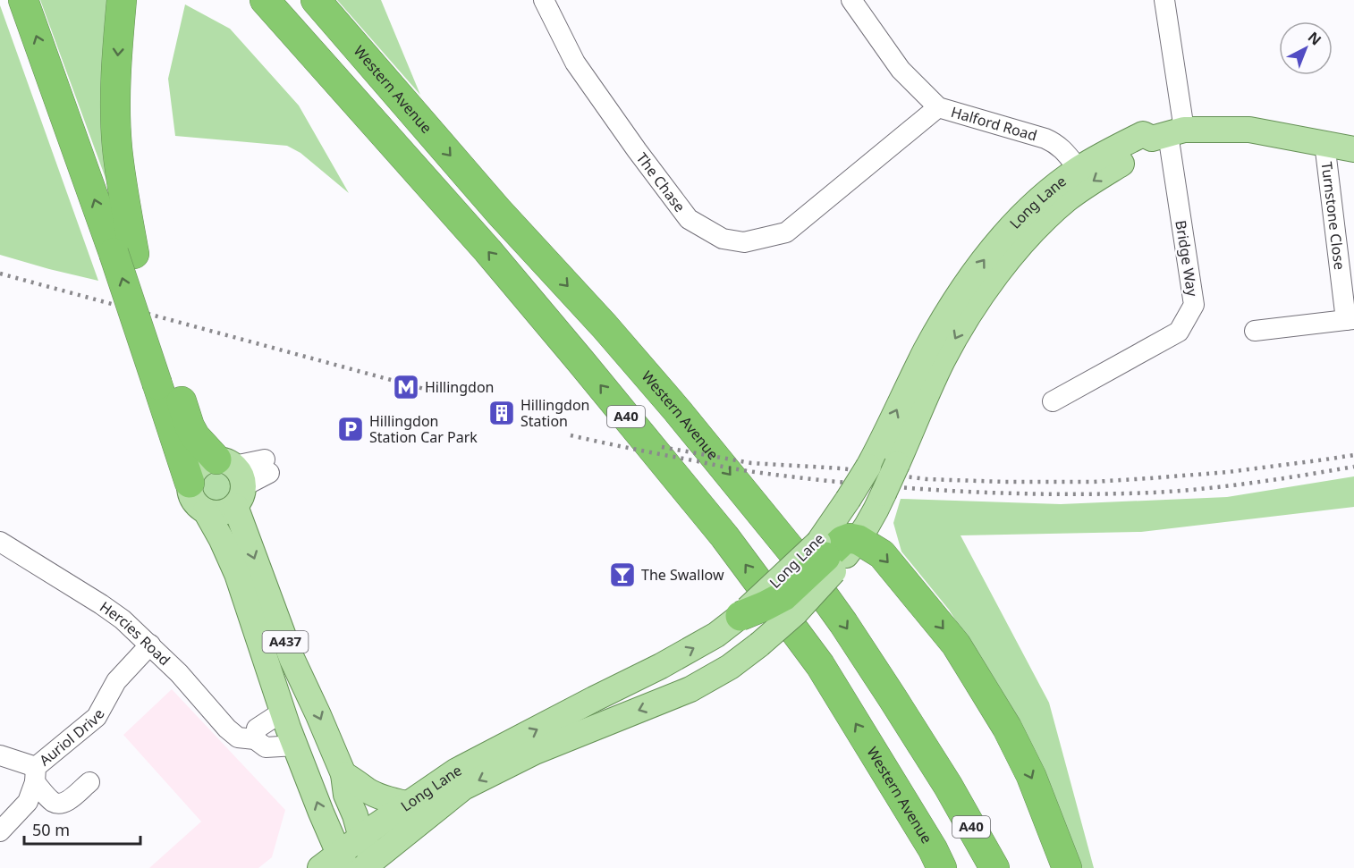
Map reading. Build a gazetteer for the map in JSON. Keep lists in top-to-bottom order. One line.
{"streets":{"highway":["Western Avenue","A40"],"main road":["Long Lane","A437"],"street":["Halford Road","The Chase","Turnstone Close","Bridge Way","Hercies Road","Auriol Drive"]},"crossings":[["Halford Road","The Chase"],["Halford Road","Long Lane"],["Long Lane","Turnstone Close"],["Long Lane","Bridge Way"],["Long Lane","A437"],["Hercies Road","A437"],["Hercies Road","Auriol Drive"]],"places":{"metro station":["Hillingdon"],"building":["Hillingdon Station"],"parking":["Hillingdon Station Car Park"],"bar":["The Swallow"]},"scale_bar":"50 m","north":"top right"}
